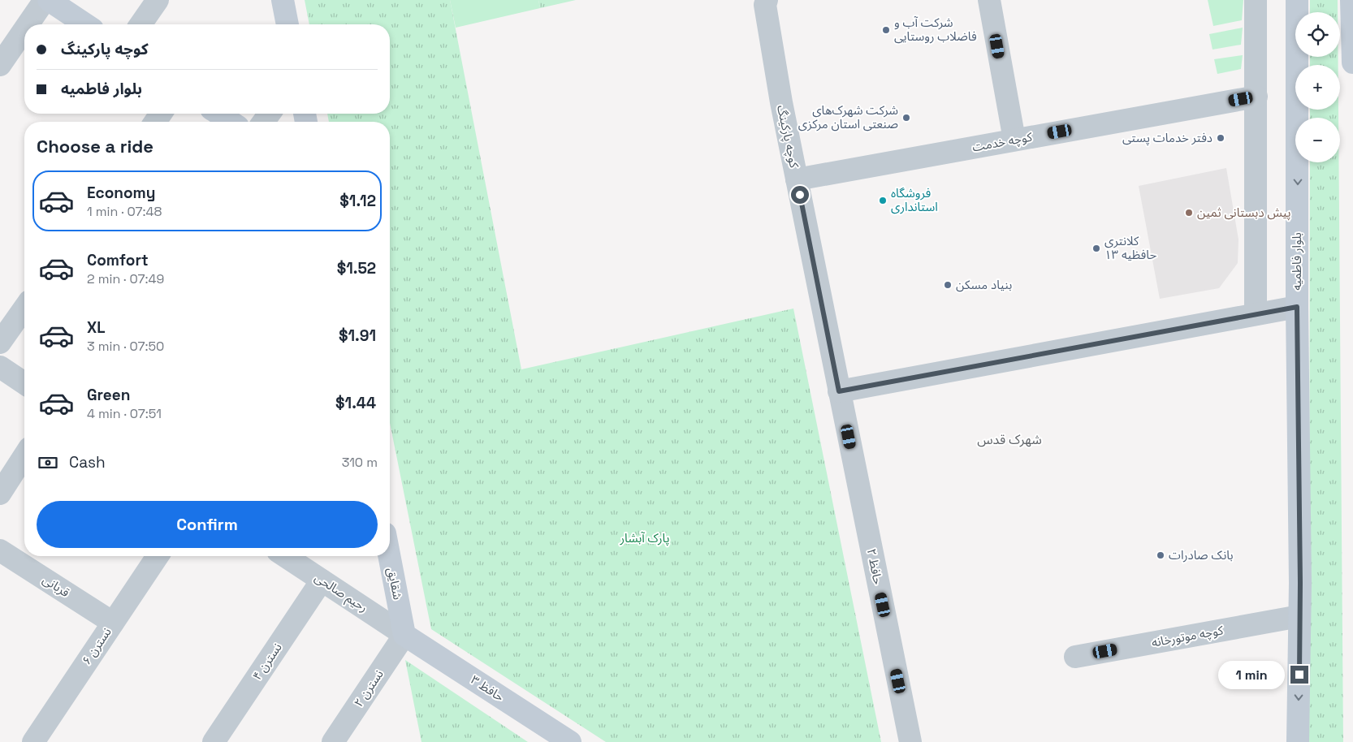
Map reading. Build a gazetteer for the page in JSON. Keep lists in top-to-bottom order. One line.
{"streets":{"main road":["بلوار فاطمیه","شقایق","حافظ ۳"],"street":["کوچه پارکینگ","کوچه خدمت","حافظ ۲","قربانی","رحیم صالحی","کوچه موتورخانه","نسترن ۶","نسترن ۴","نسترن ۲"]},"crossings":[["کوچه پارکینگ","کوچه خدمت"],["کوچه پارکینگ","حافظ ۲"],["بلوار فاطمیه","کوچه موتورخانه"],["شقایق","رحیم صالحی"],["شقایق","نسترن ۲"],["شقایق","حافظ ۳"],["قربانی","نسترن ۶"],["رحیم صالحی","نسترن ۴"],["رحیم صالحی","نسترن ۲"],["رحیم صالحی","حافظ ۳"],["نسترن ۲","حافظ ۳"]],"one_way":["بلوار فاطمیه"],"districts":["شهرک قدس"],"parks":["پارک آبشار"],"places":["شرکت آب و فاضلاب روستایی","شرکت شهرک‌های صنعتی استان مرکزی","دفتر خدمات پستی","فروشگاه استانداری","پیش دبستانی ثمین","کلانتری ۱۳ حافظیه","بنیاد مسکن","بانک صادرات"],"page":{"map_buttons":["+","−"],"banner":["کوچه پارکینگ","بلوار فاطمیه"],"heading":"Choose a ride","list":[{"name":"Economy","note":"1 min · 07:48","value":"$1.12"},{"name":"Comfort","note":"2 min · 07:49","value":"$1.52"},{"name":"XL","note":"3 min · 07:50","value":"$1.91"},{"name":"Green","note":"4 min · 07:51","value":"$1.44"}],"pay":["Cash","310 m"],"buttons":"Confirm","bubble":"1 min"}}
